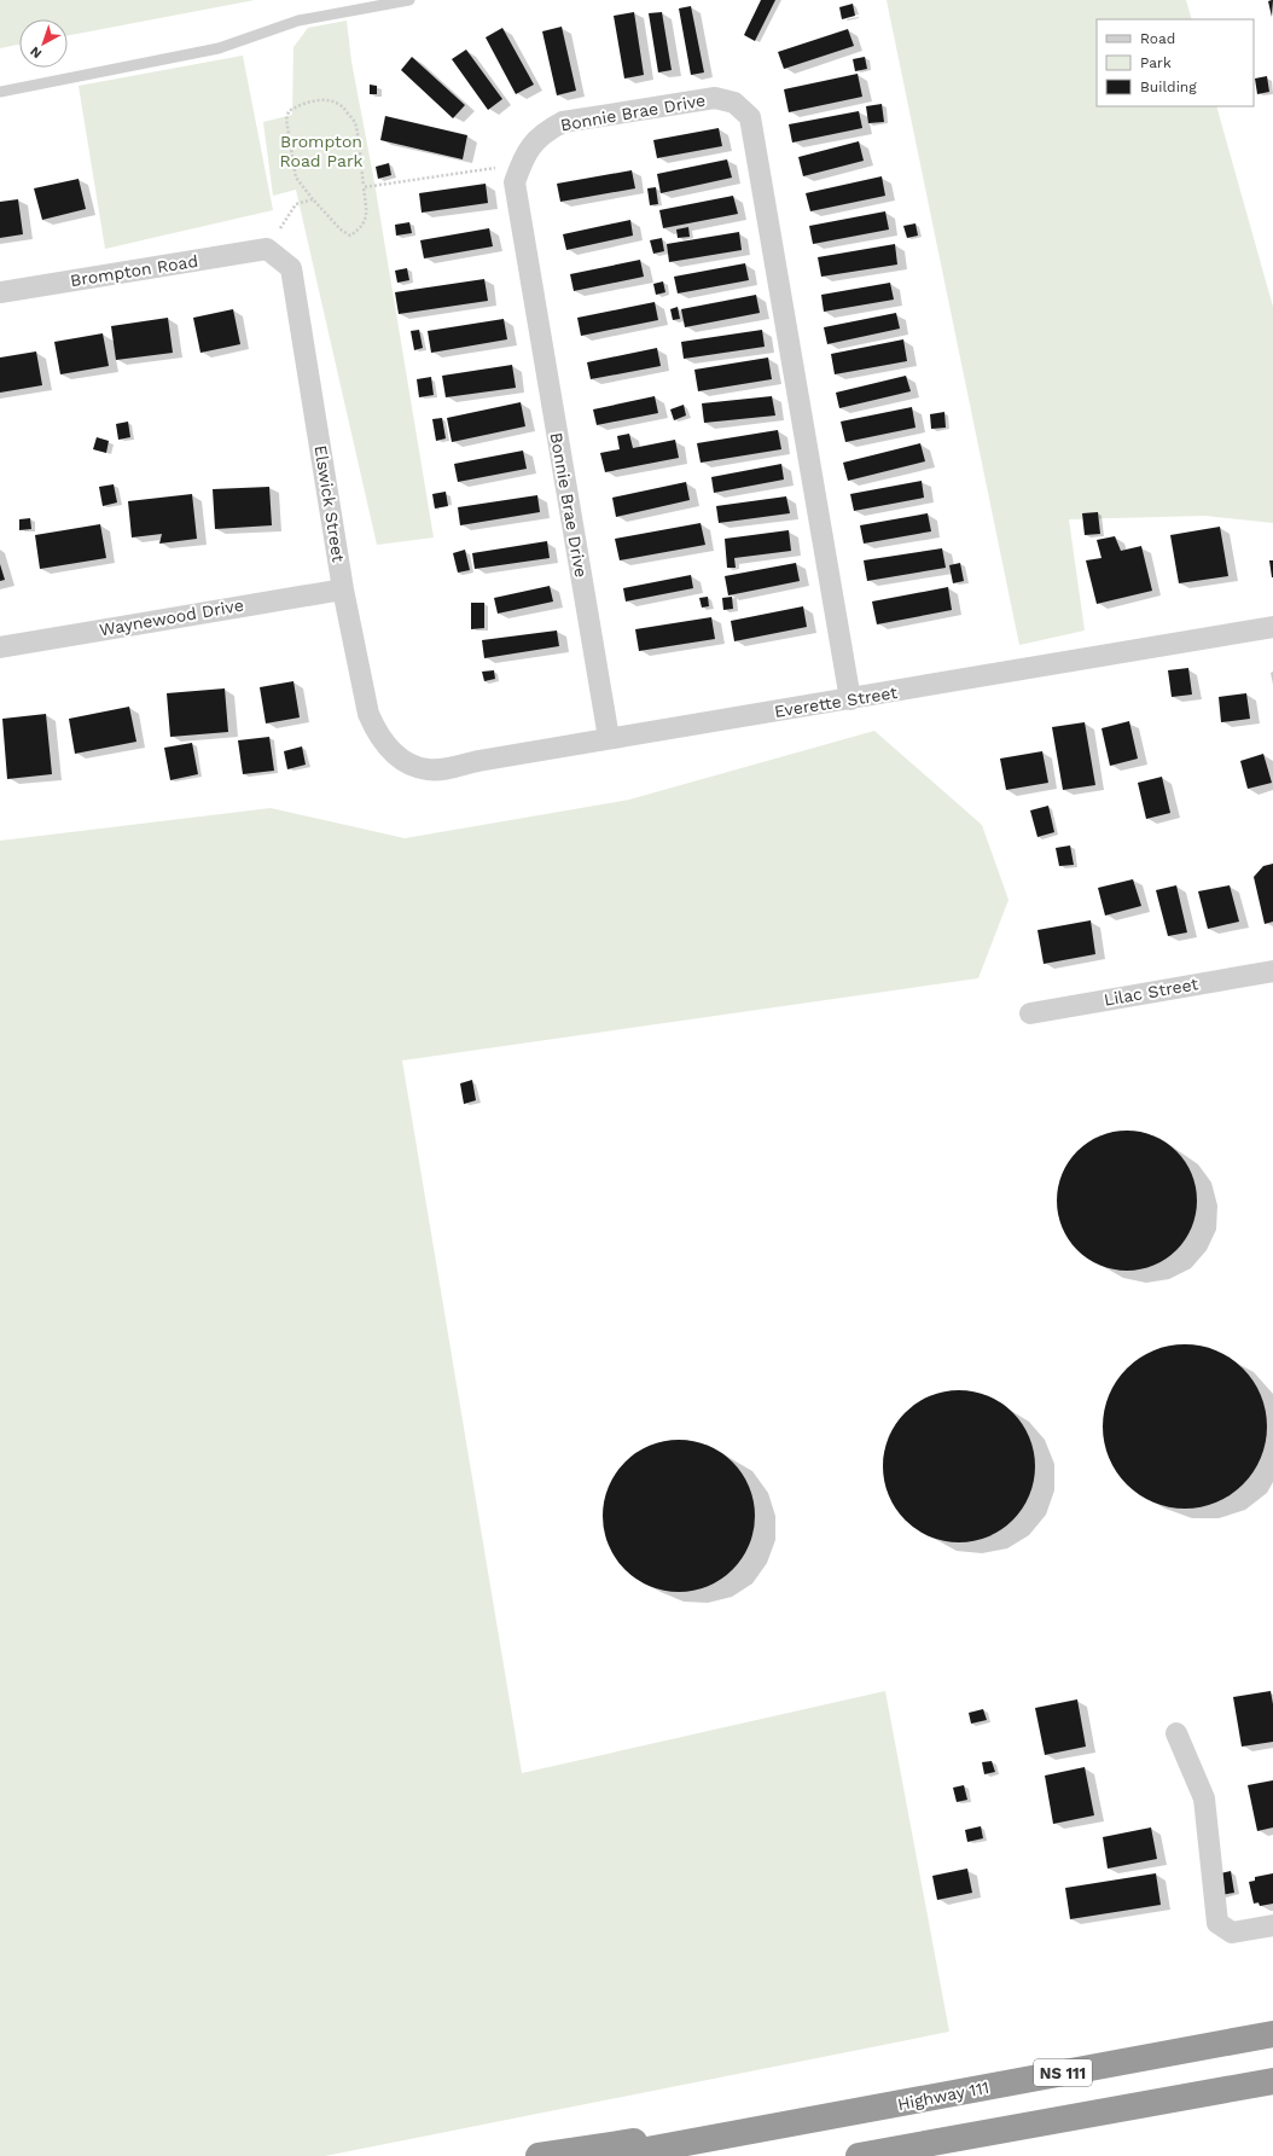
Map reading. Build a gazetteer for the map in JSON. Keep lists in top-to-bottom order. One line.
{"streets":{"highway":["NS 111","Highway 111"],"street":["Bonnie Brae Drive","Brompton Road","Elswick Street","Waynewood Drive","Everette Street","Lilac Street"]},"crossings":[["Bonnie Brae Drive","Everette Street"],["Brompton Road","Elswick Street"],["Elswick Street","Waynewood Drive"],["Elswick Street","Everette Street"]],"parks":["Brompton Road Park"],"legend":["Road","Park","Building"],"north":"bottom left"}
